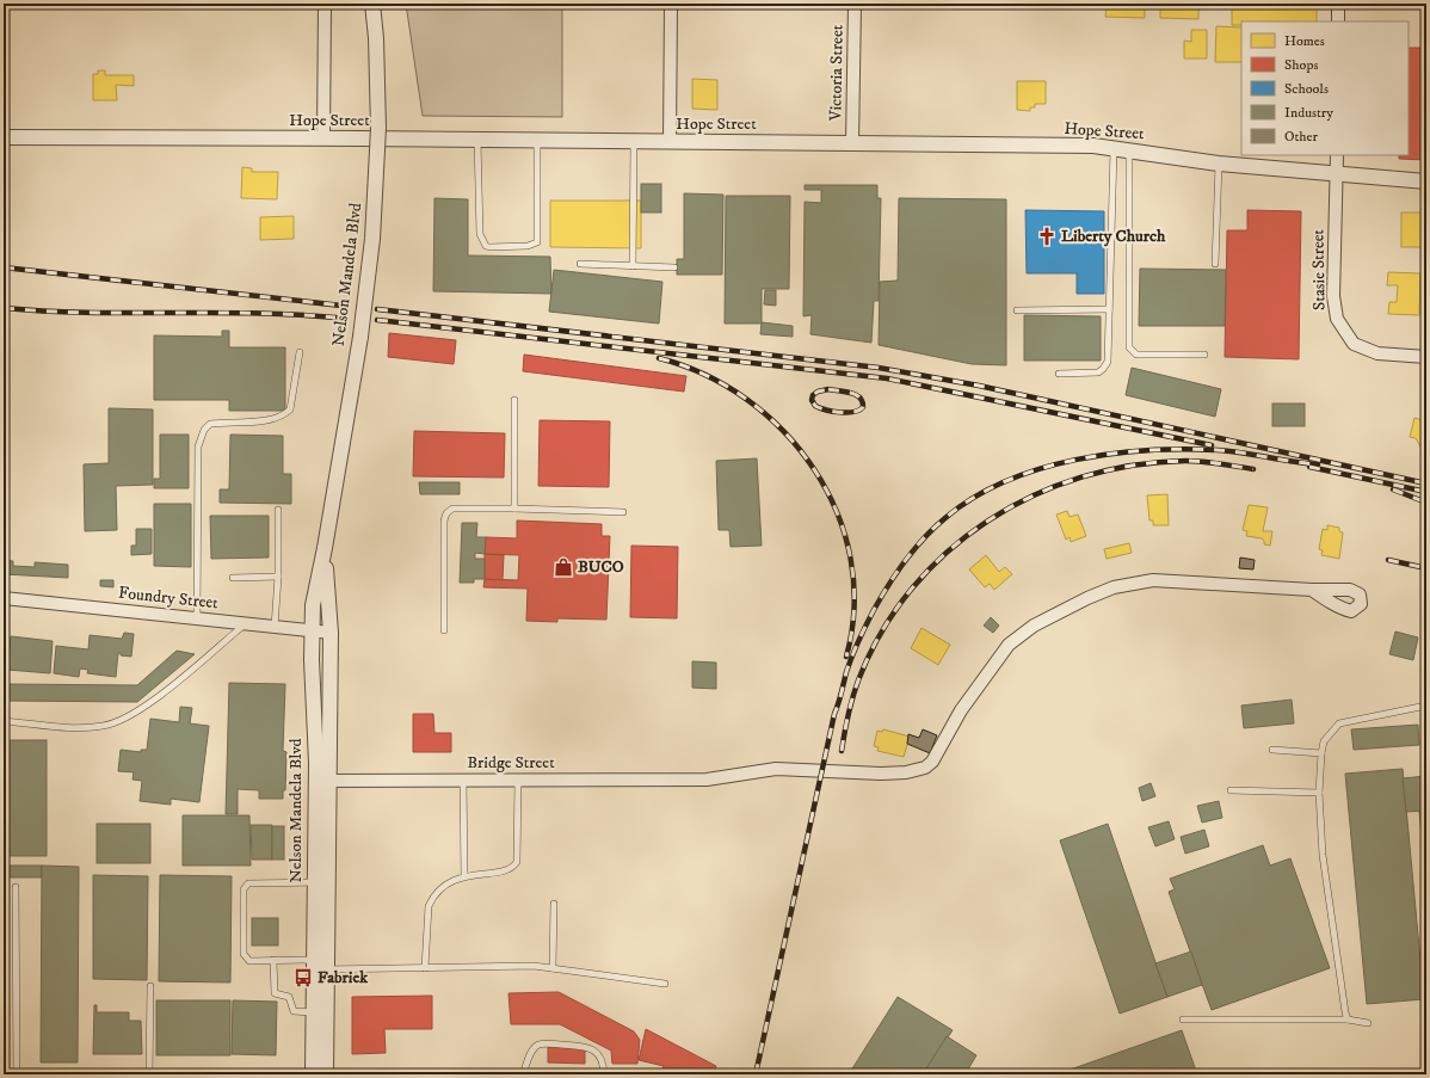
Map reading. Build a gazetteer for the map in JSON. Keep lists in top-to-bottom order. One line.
{"streets":{"street":["Victoria Street","Hope Street","Stasie Street","Nelson Mandela Blvd","Foundry Street","Bridge Street"]},"crossings":[["Victoria Street","Hope Street"],["Hope Street","Stasie Street"],["Nelson Mandela Blvd","Foundry Street"],["Nelson Mandela Blvd","Bridge Street"]],"places":{"church":["Liberty Church"],"shop":["BUCO"],"bus stop":["Fabriek"]},"legend":["Homes","Shops","Schools","Industry","Other"]}
